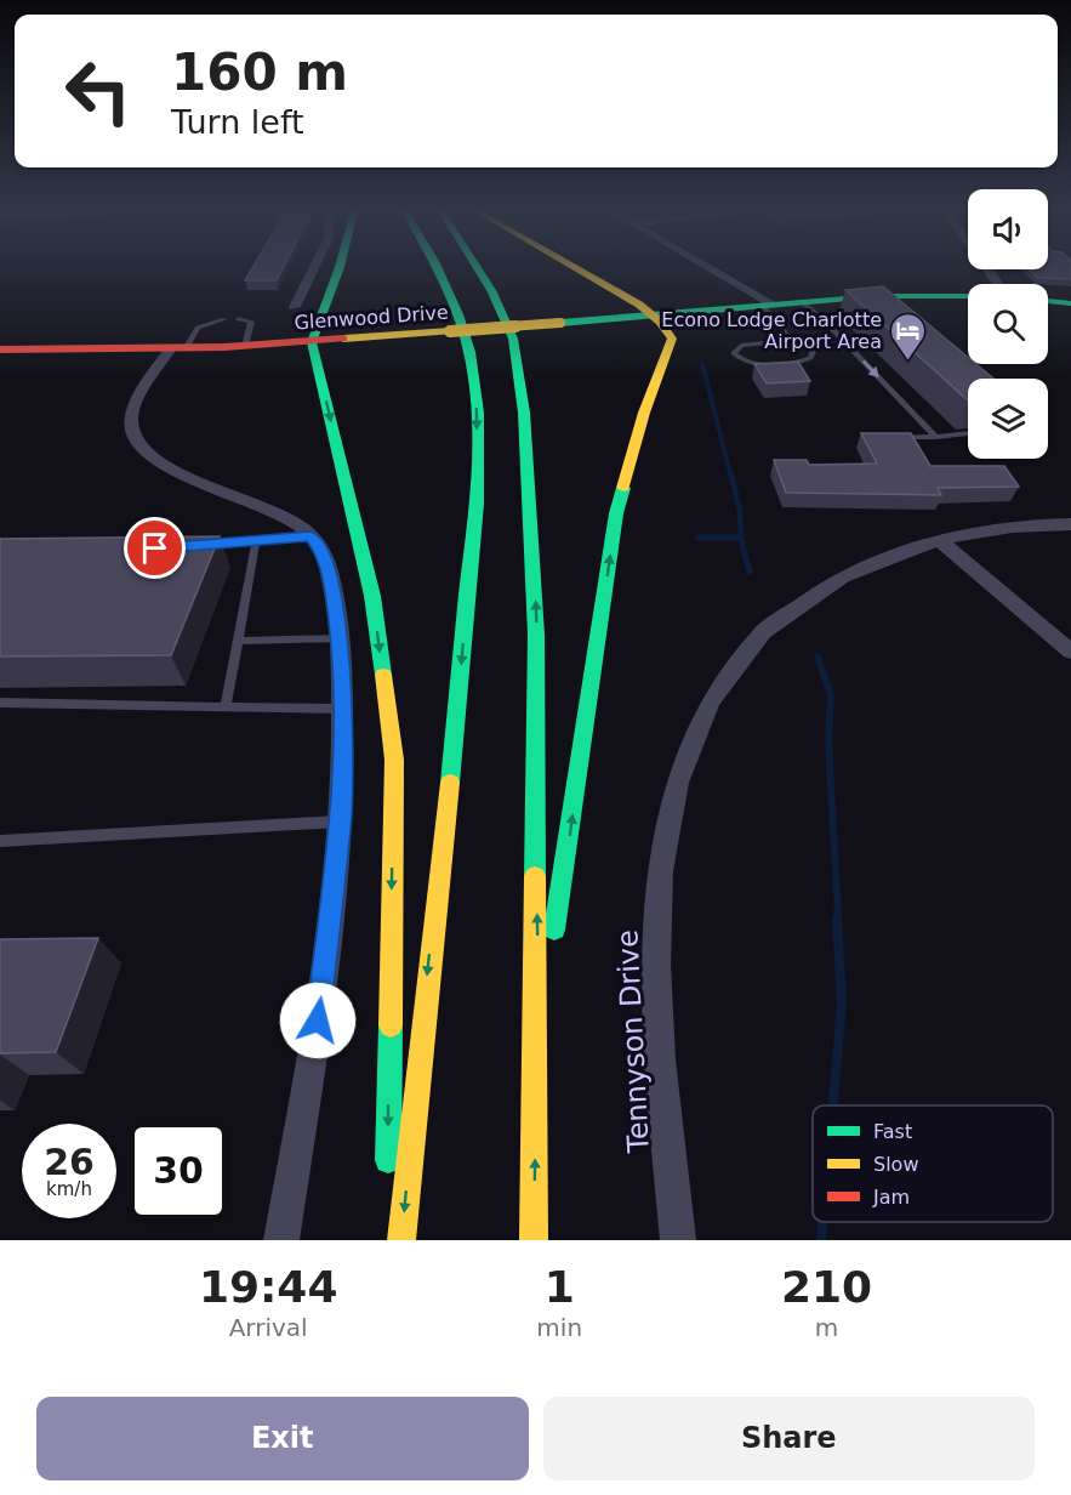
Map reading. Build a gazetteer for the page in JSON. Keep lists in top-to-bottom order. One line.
{"streets":{"main road":["Glenwood Drive"],"street":["Tennyson Drive"]},"places":{"hotel":["Econo Lodge Charlotte Airport Area"]},"legend":["Fast","Slow","Jam"],"page":{"turn":["160 m","Turn left"],"speed":"26 km/h","limit":"30","eta":["19:44","Arrival","1","min","210","m"],"buttons":["Exit","Share"]}}
